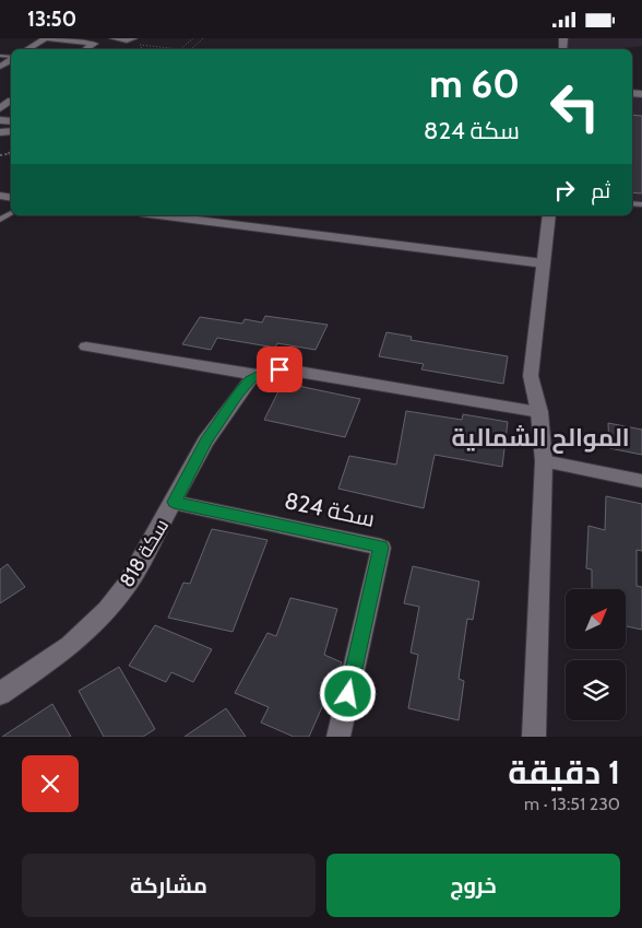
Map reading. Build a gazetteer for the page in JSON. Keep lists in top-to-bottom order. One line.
{"streets":{"street":["سكة 824","سكة 818"]},"crossings":[["سكة 824","سكة 818"]],"districts":["الموالح الشمالية"],"north":"top right","page":{"status":"13:50","turn":["60 m","سكة 824"],"then":"ثم","heading":["1 دقيقة","230 m · 13:51"],"buttons":["خروج","مشاركة"]}}
